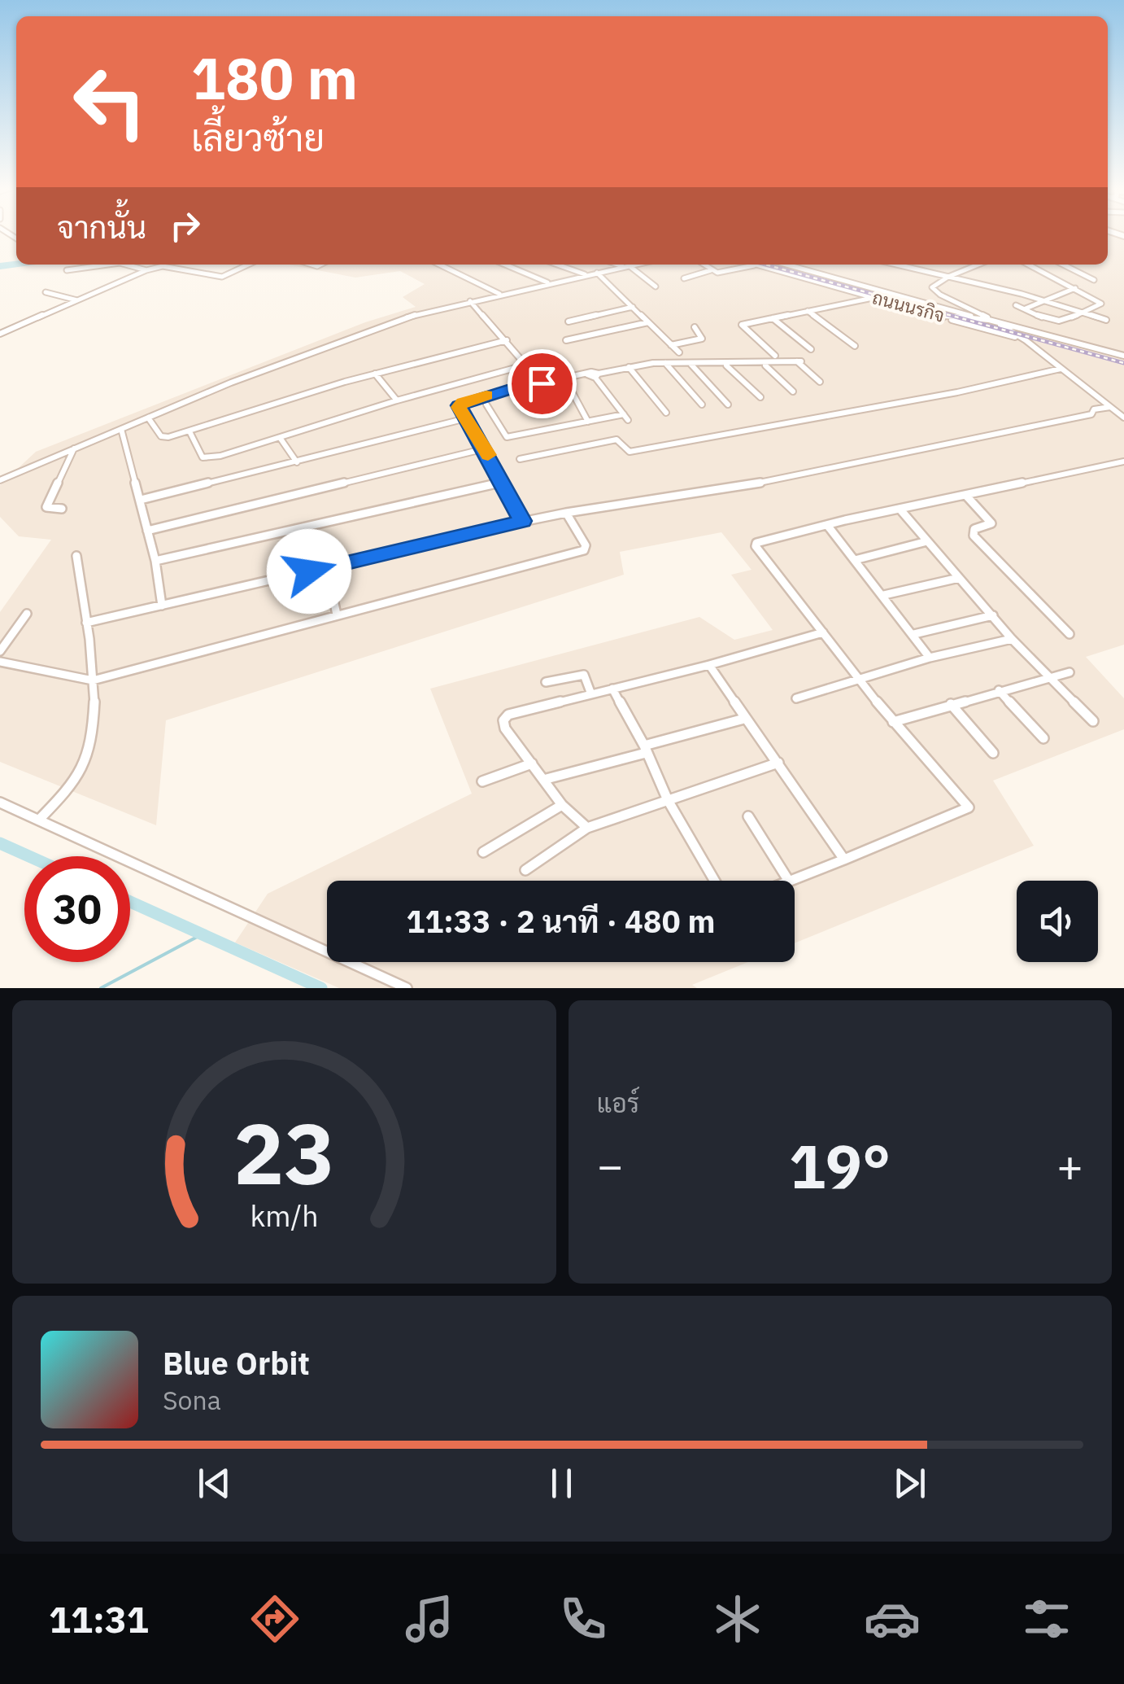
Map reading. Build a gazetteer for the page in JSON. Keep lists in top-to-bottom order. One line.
{"streets":{"street":["ถนนนรกิจ"]},"page":{"turn":["180 m","เลี้ยวซ้าย"],"then":"จากนั้น","limit":"30","trip":"11:33 · 2 นาที · 480 m","tile":"แอร์","heat":["−","19°","+"],"song":["Blue Orbit","Sona"],"tabs":"11:31","gauge":["23","km/h"]}}
